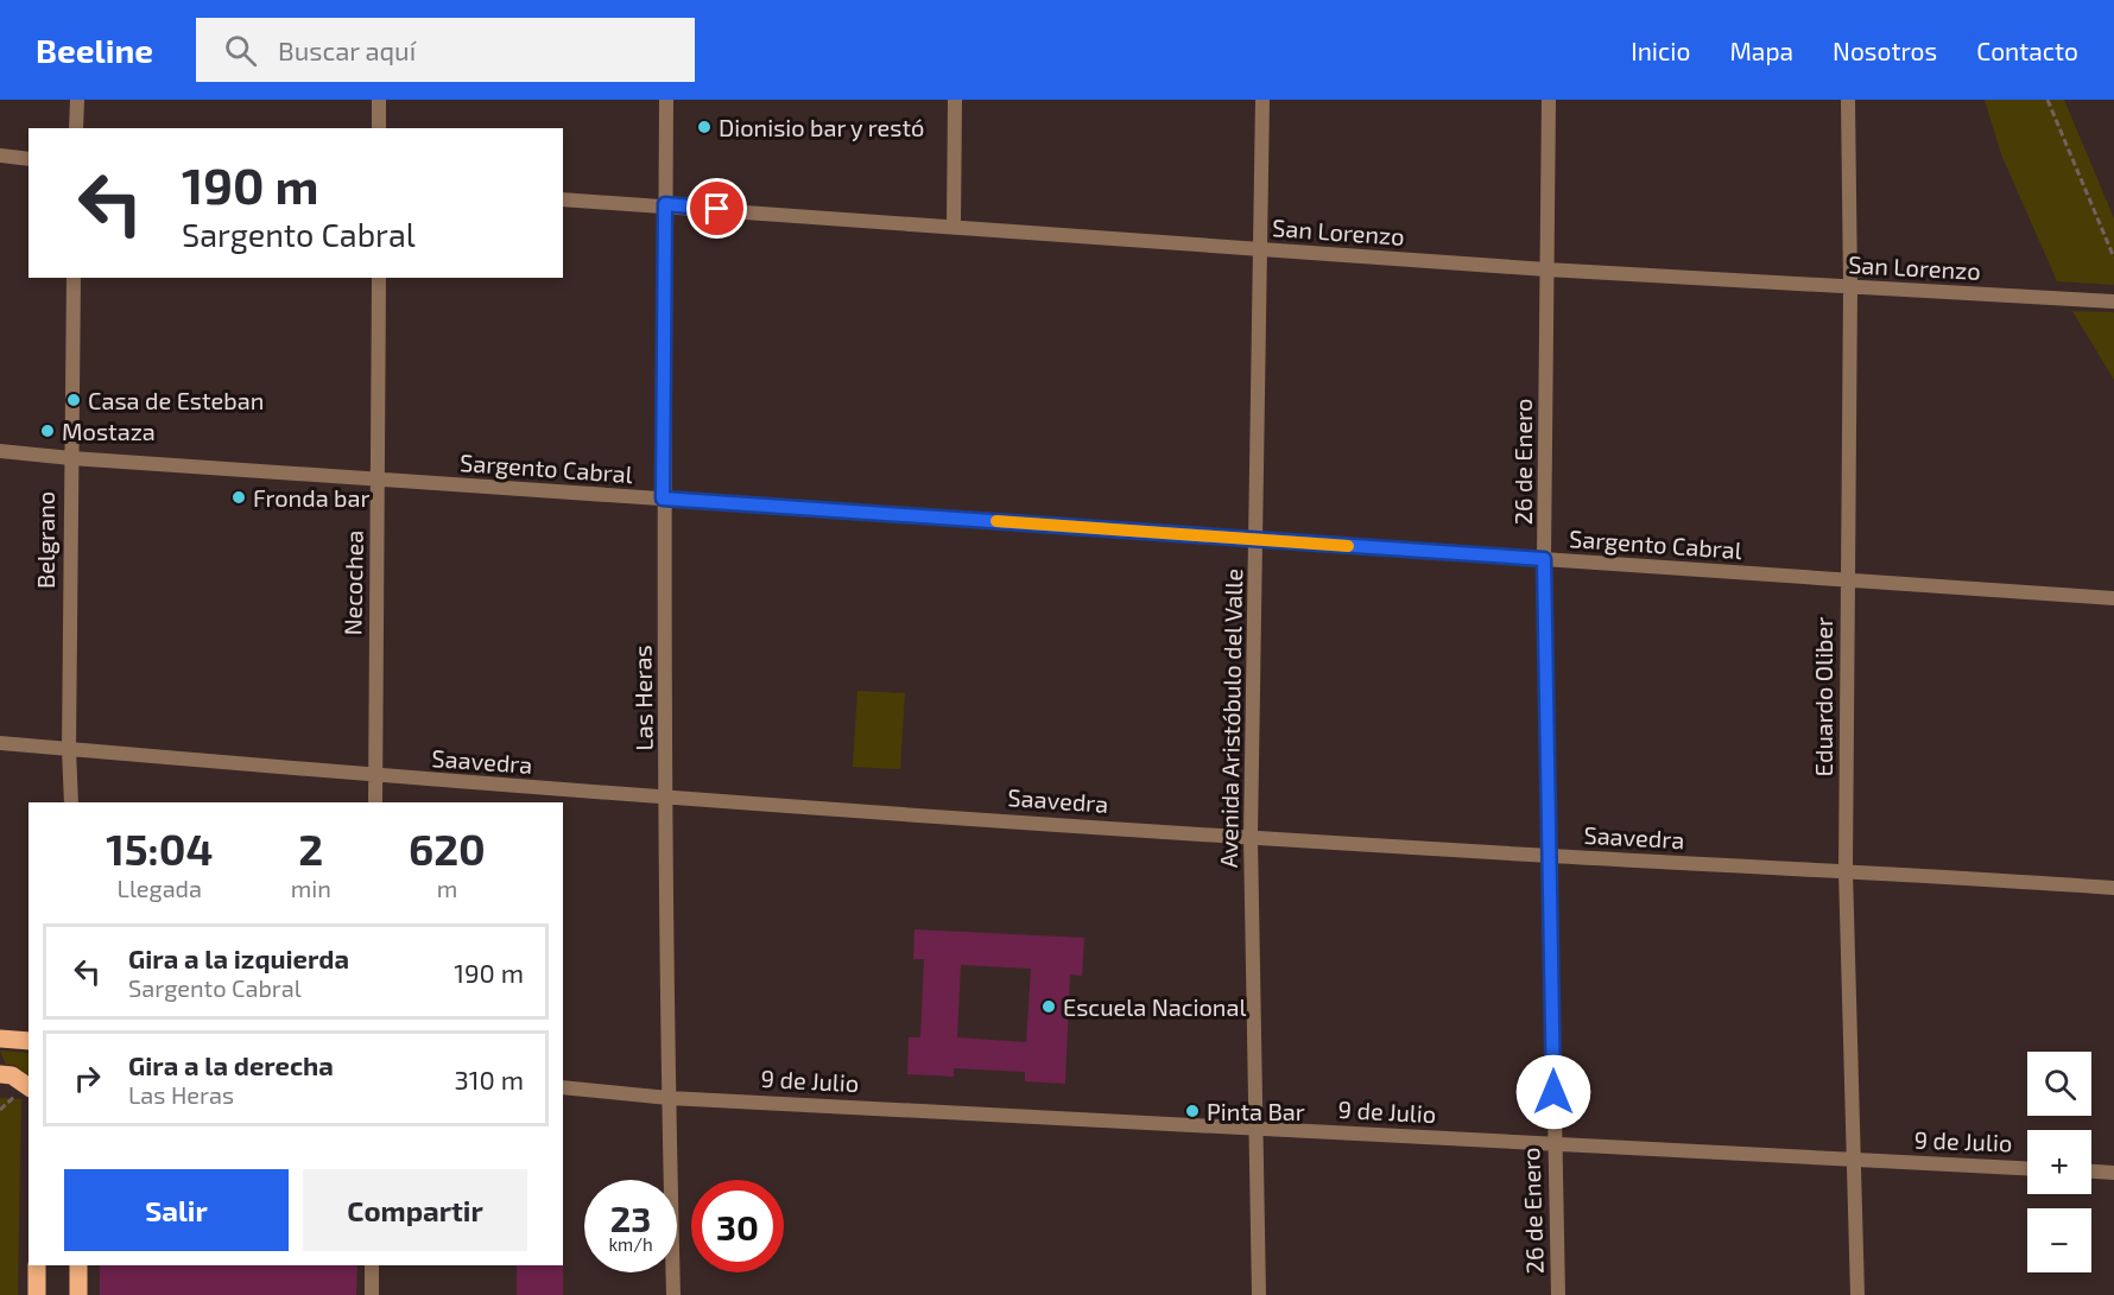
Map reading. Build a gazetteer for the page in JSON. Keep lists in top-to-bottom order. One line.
{"streets":{"street":["San Lorenzo","26 de Enero","Sargento Cabral","Belgrano","Necochea","Eduardo Oliber","Las Heras","Avenida Aristóbulo del Valle","Saavedra","9 de Julio"]},"crossings":[["San Lorenzo","26 de Enero"],["San Lorenzo","Eduardo Oliber"],["San Lorenzo","Las Heras"],["San Lorenzo","Avenida Aristóbulo del Valle"],["26 de Enero","Sargento Cabral"],["26 de Enero","Saavedra"],["26 de Enero","9 de Julio"],["Sargento Cabral","Belgrano"],["Sargento Cabral","Necochea"],["Sargento Cabral","Eduardo Oliber"],["Sargento Cabral","Las Heras"],["Sargento Cabral","Avenida Aristóbulo del Valle"],["Belgrano","Saavedra"],["Necochea","Saavedra"],["Eduardo Oliber","Saavedra"],["Eduardo Oliber","9 de Julio"],["Las Heras","Saavedra"],["Las Heras","9 de Julio"],["Avenida Aristóbulo del Valle","Saavedra"],["Avenida Aristóbulo del Valle","9 de Julio"]],"places":["Dionisio bar y restó","Casa de Esteban","Mostaza","Fronda bar","Escuela Nacional","Pinta Bar"],"page":{"header":"Beeline","search":"Buscar aquí","nav":["Inicio","Mapa","Nosotros","Contacto"],"turn":["190 m","Sargento Cabral"],"eta":["15:04","Llegada","2","min","620","m"],"list":[{"name":"Gira a la izquierda","note":"Sargento Cabral","value":"190 m"},{"name":"Gira a la derecha","note":"Las Heras","value":"310 m"}],"map_buttons":["+","−"],"buttons":["Salir","Compartir"],"speed":"23 km/h","limit":"30"}}
